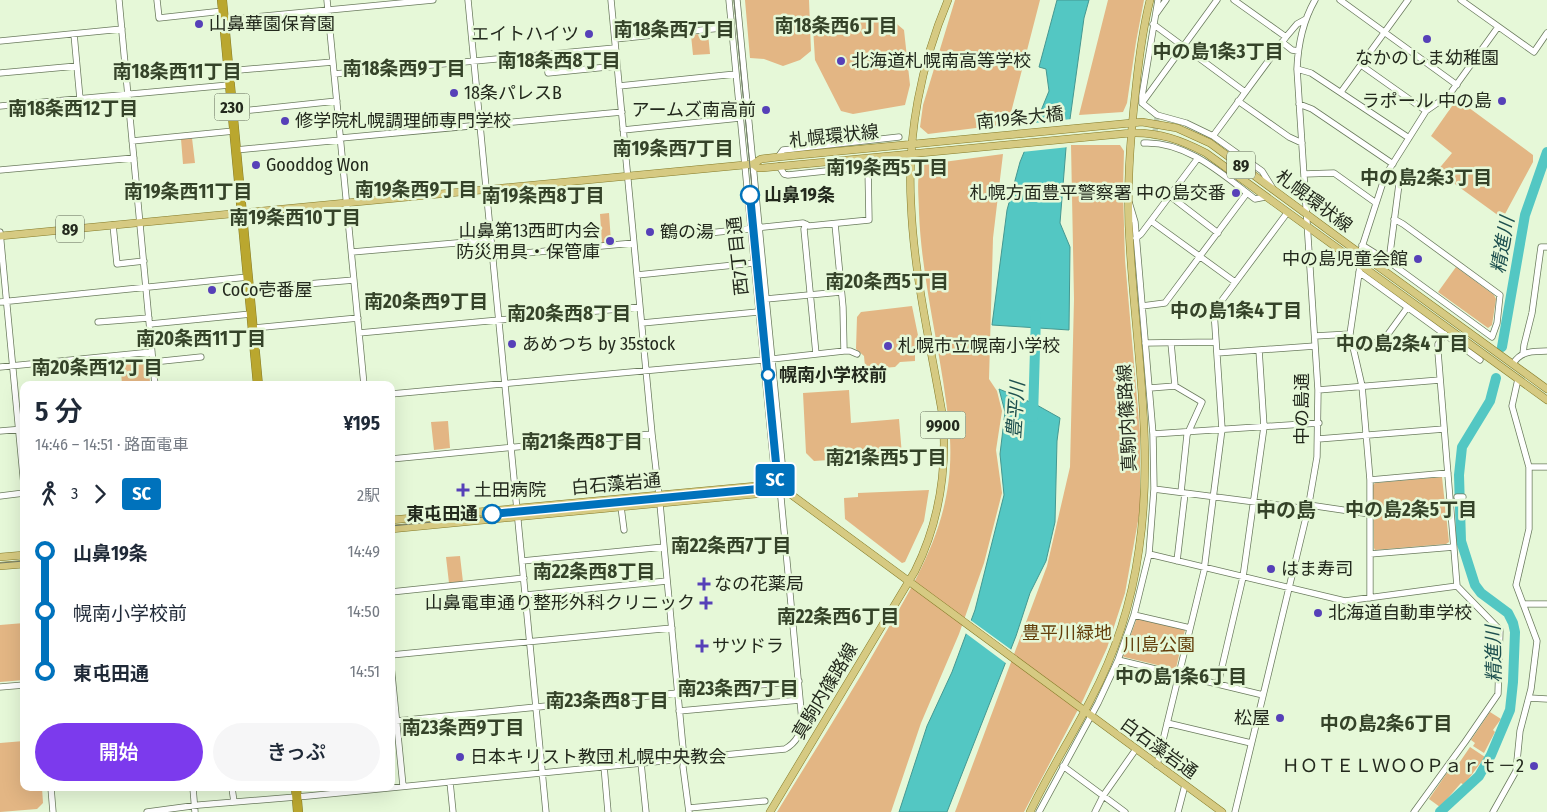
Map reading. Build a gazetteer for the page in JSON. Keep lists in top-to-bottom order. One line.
{"streets":{"highway":["230"],"main road":["南19条大橋","札幌環状線","89","真駒内篠路線","9900","白石藻岩通"],"street":["西7丁目通","中の島通"]},"crossings":[["230","札幌環状線"],["南19条大橋","札幌環状線"],["南19条大橋","真駒内篠路線"],["札幌環状線","西7丁目通"],["札幌環状線","中の島通"],["札幌環状線","真駒内篠路線"],["西7丁目通","白石藻岩通"],["真駒内篠路線","白石藻岩通"]],"districts":["南18条西6丁目","南18条西7丁目","中の島1条3丁目","南18条西8丁目","南18条西9丁目","南18条西11丁目","南18条西12丁目","南19条西7丁目","南19条西5丁目","中の島2条3丁目","南19条西9丁目","南19条西11丁目","南19条西8丁目","南19条西10丁目","南20条西5丁目","南20条西9丁目","中の島1条4丁目","南20条西8丁目","南20条西11丁目","中の島2条4丁目","南20条西12丁目","南21条西8丁目","南21条西5丁目","中の島2条5丁目","中の島","南22条西7丁目","南22条西8丁目","南22条西6丁目","中の島1条6丁目","南23条西7丁目","南23条西8丁目","中の島2条6丁目","南23条西9丁目"],"water":["精進川","豊平川"],"parks":["豊平川緑地","川島公園"],"places":{"other":["山鼻華園保育園","エイトハイツ","なかのしま幼稚園","北海道札幌南高等学校","18条パレスB","ラポール 中の島","アームズ南高前","修学院札幌調理師専門学校","Gooddog Won","札幌方面豊平警察署 中の島交番","山鼻19条","鶴の湯","山鼻第13西町内会 防災用具・保管庫","中の島児童会館","CoCo壱番屋","あめつち by 35stock","札幌市立幌南小学校","幌南小学校前","東屯田通","はま寿司","北海道自動車学校","松屋","日本キリスト教団 札幌中央教会","ＨＯＴＥＬＷＯＯＰａｒｔ－2"],"health":["土田病院","なの花薬局","山鼻電車通り整形外科クリニック","サツドラ"]},"lines":["tram line SC"],"page":{"on_map":"SC","heading":["5 分","14:46 – 14:51 · 路面電車","¥195"],"legs":["3","SC","2駅"],"list":[{"name":"山鼻19条","value":"14:49"},{"name":"幌南小学校前","value":"14:50"},{"name":"東屯田通","value":"14:51"}],"buttons":["開始","きっぷ"]}}
